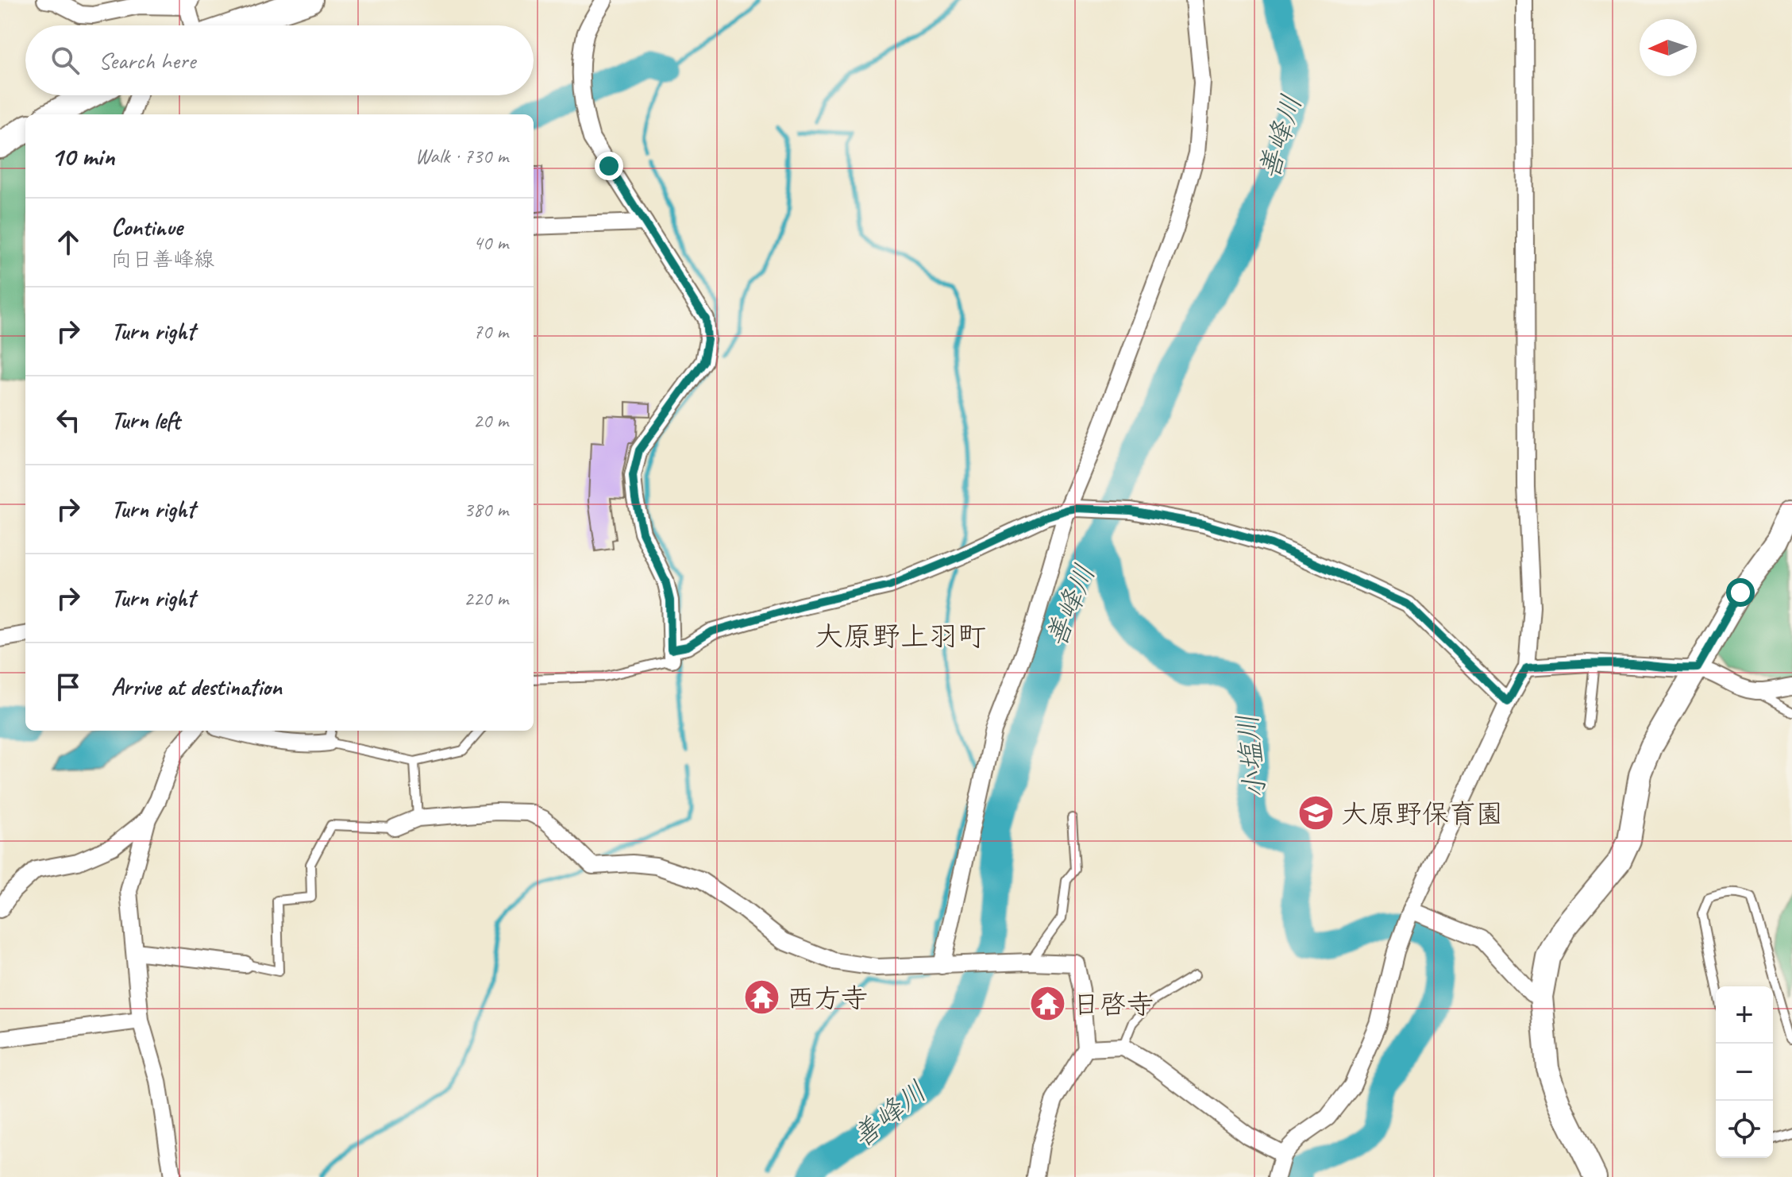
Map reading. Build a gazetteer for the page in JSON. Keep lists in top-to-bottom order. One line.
{"districts":["大原野上羽町"],"water":["善峰川","小塩川"],"places":{"school or university":["大原野保育園"],"temple":["西方寺","日啓寺"]},"north":"left","page":{"search":"Search here","heading":["10 min","Walk · 730 m"],"list":[["Continue","向日善峰線","40 m"],["Turn right","70 m"],["Turn left","20 m"],["Turn right","380 m"],["Turn right","220 m"],"Arrive at destination"],"map_buttons":["+","−"]}}
